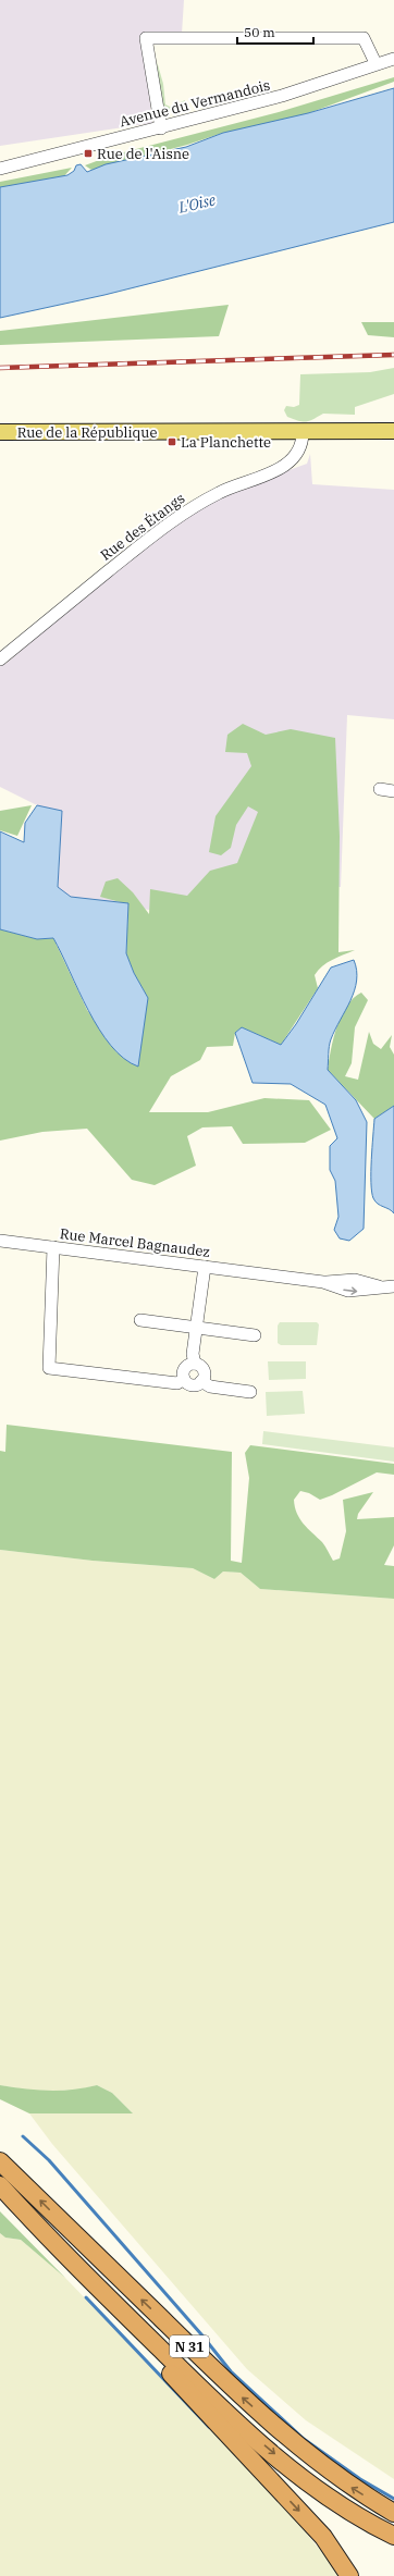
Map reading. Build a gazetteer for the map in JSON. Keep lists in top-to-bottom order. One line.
{"streets":{"highway":["N 31"],"main road":["Rue de la République"],"street":["Avenue du Vermandois","Rue des Étangs","Rue Marcel Bagnaudez"]},"crossings":[["Rue de la République","Rue des Étangs"]],"water":["L'Oise"],"places":{"transit":["Rue de l'Aisne","La Planchette"]},"scale_bar":"50 m"}
